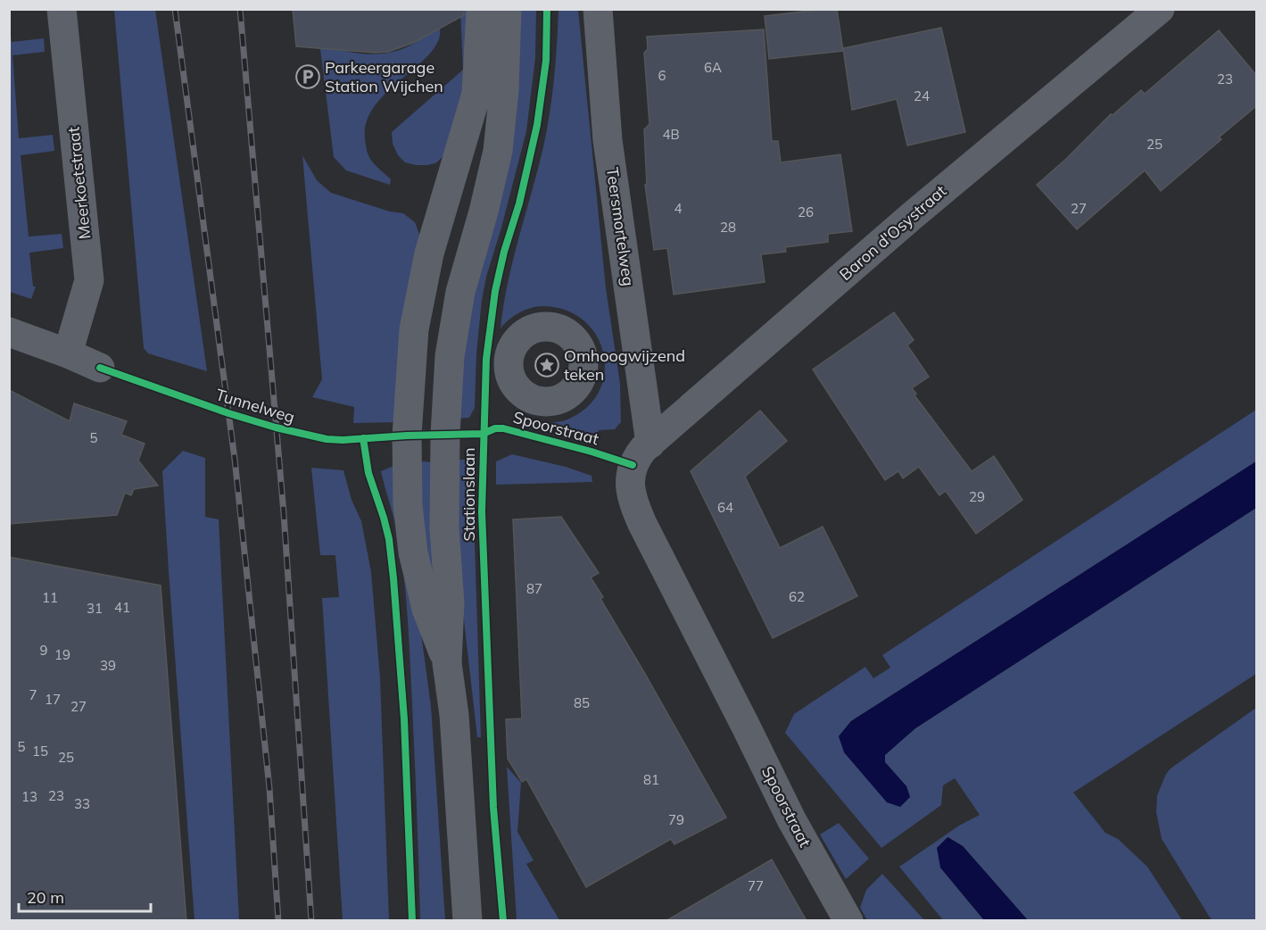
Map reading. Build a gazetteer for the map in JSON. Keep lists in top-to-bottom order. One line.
{"streets":{"street":["Meerkoetstraat","Teersmortelweg","Baron d'Osystraat","Spoorstraat","Stationslaan"],"cycle path":["Tunnelweg"]},"crossings":[["Teersmortelweg","Baron d'Osystraat"],["Teersmortelweg","Spoorstraat"],["Baron d'Osystraat","Spoorstraat"]],"places":{"parking":["Parkeergarage Station Wijchen"],"place":["Omhoogwijzend teken"]},"house_numbers":["6A","6","23","24","4B","25","4","27","26","28","5","29","64","87","62","11","41","31","9","19","39","7","17","85","27","5","15","25","81","23","13","33","79","77"],"scale_bar":"20 m"}
